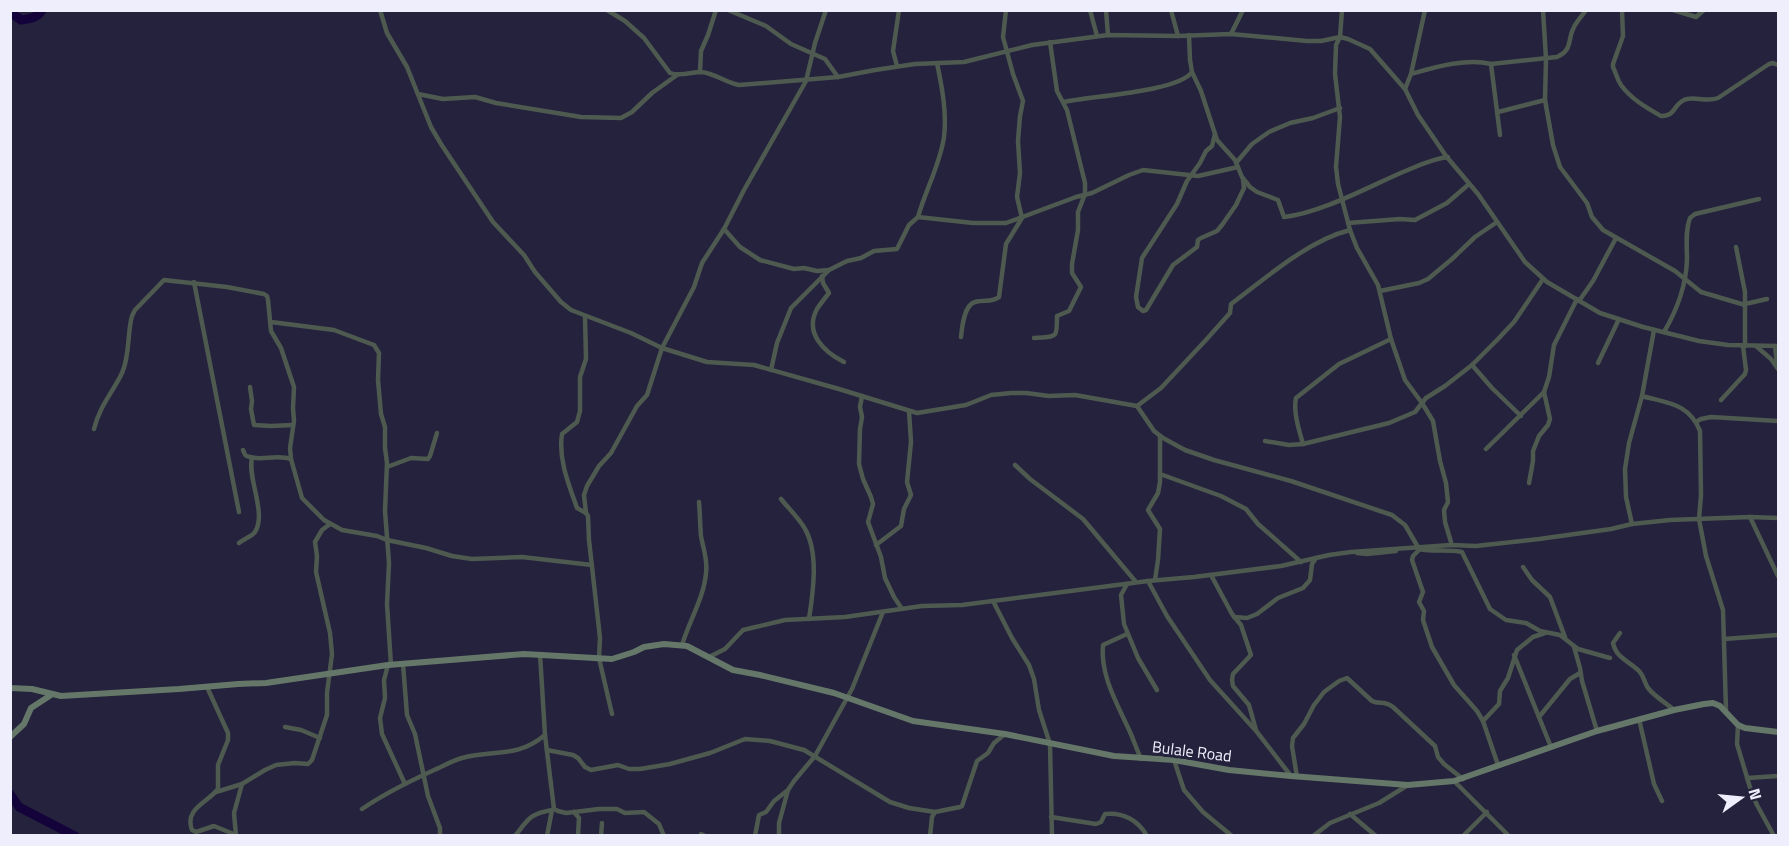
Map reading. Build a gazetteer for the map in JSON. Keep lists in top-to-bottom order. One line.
{"streets":{"street":["Bulale Road"]},"north":"right"}
